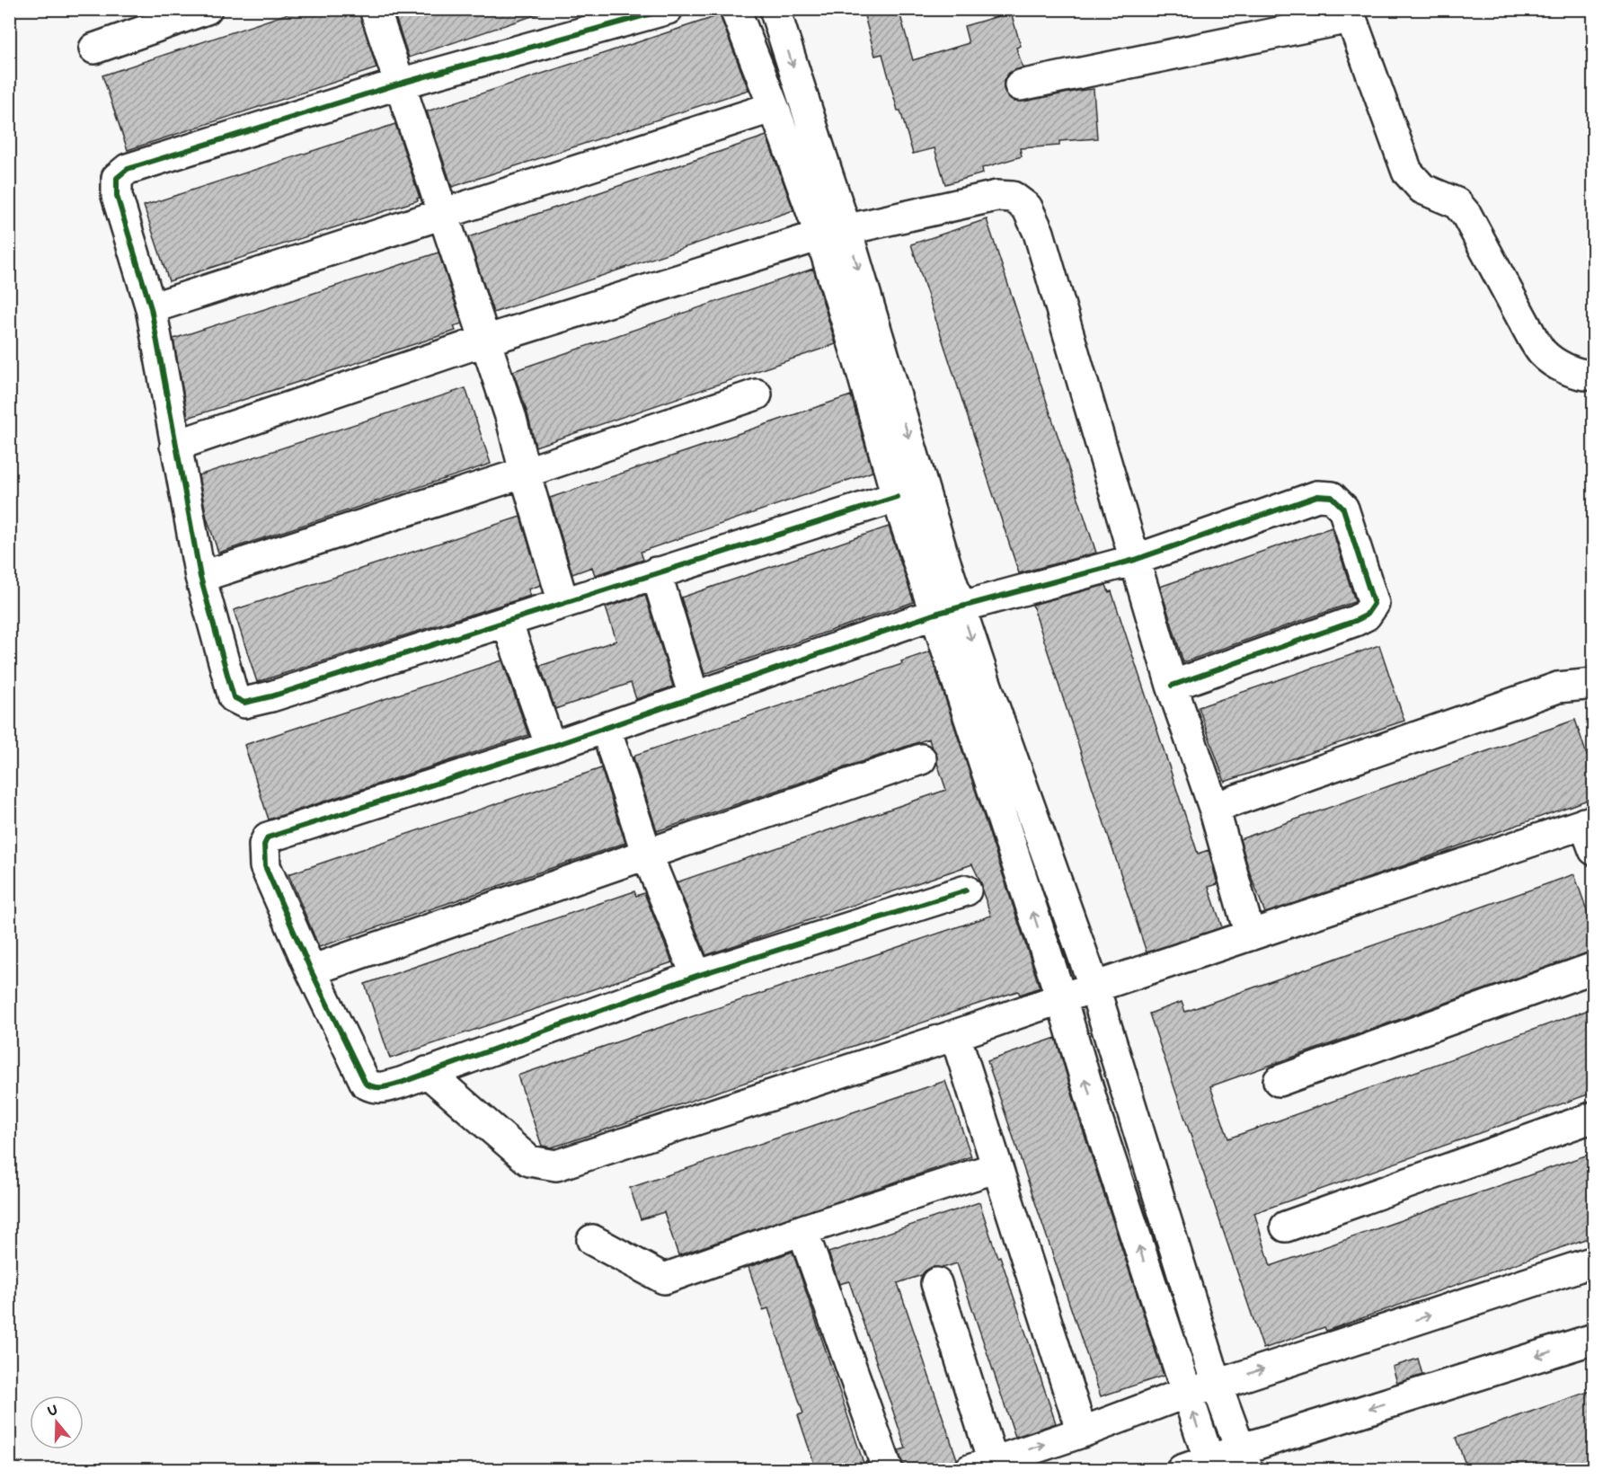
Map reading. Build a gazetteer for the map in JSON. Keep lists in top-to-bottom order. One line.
{"north":"top"}
